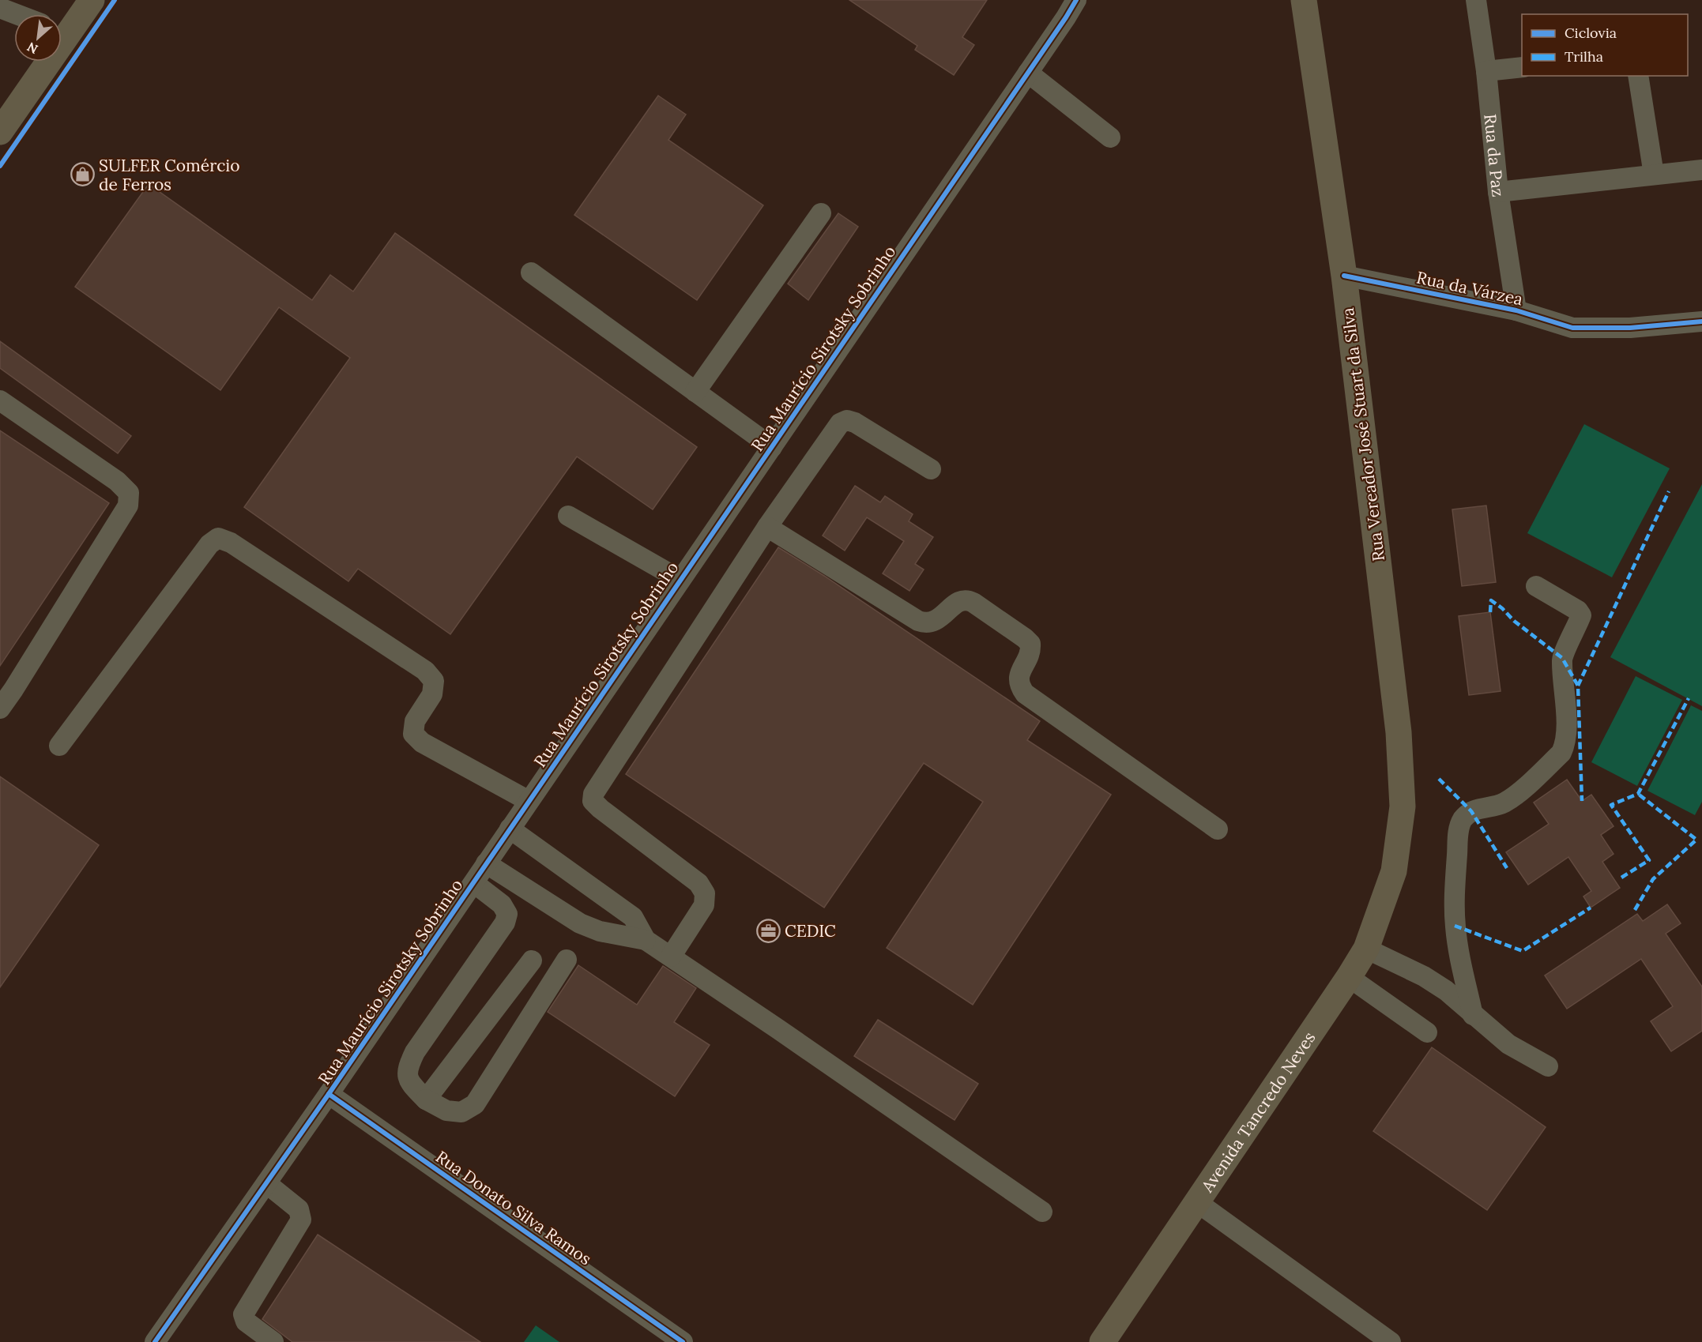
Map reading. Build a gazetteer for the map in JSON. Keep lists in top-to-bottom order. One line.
{"streets":{"main road":["Rua Vereador José Stuart da Silva","Avenida Tancredo Neves"],"street":["Rua da Paz","Rua da Várzea","Rua Maurício Sirotsky Sobrinho","Rua Donato Silva Ramos"]},"crossings":[["Rua da Paz","Rua da Várzea"],["Rua da Várzea","Rua Vereador José Stuart da Silva"],["Rua Maurício Sirotsky Sobrinho","Rua Donato Silva Ramos"],["Rua Vereador José Stuart da Silva","Avenida Tancredo Neves"]],"places":{"shop":["SULFER Comércio de Ferros"],"office":["CEDIC"]},"legend":["Ciclovia","Trilha"],"north":"bottom left"}
